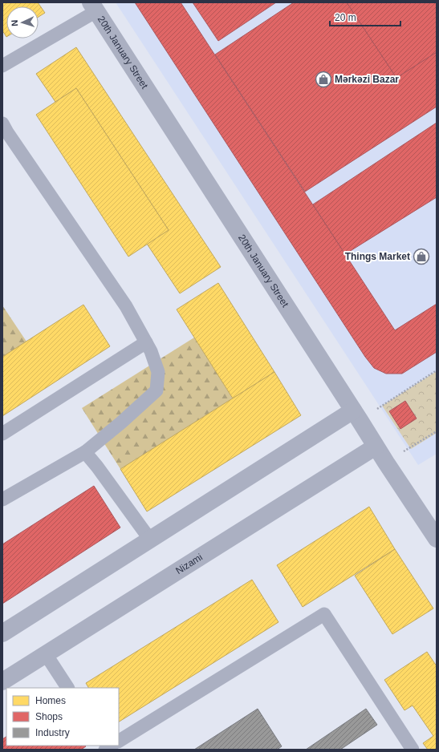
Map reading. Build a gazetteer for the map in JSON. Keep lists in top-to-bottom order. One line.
{"streets":{"street":["20th January Street","Nizami"]},"crossings":[["20th January Street","Nizami"]],"places":{"shop":["Mərkəzi Bazar","Things Market"]},"legend":["Homes","Shops","Industry"],"scale_bar":"20 m","north":"left"}
